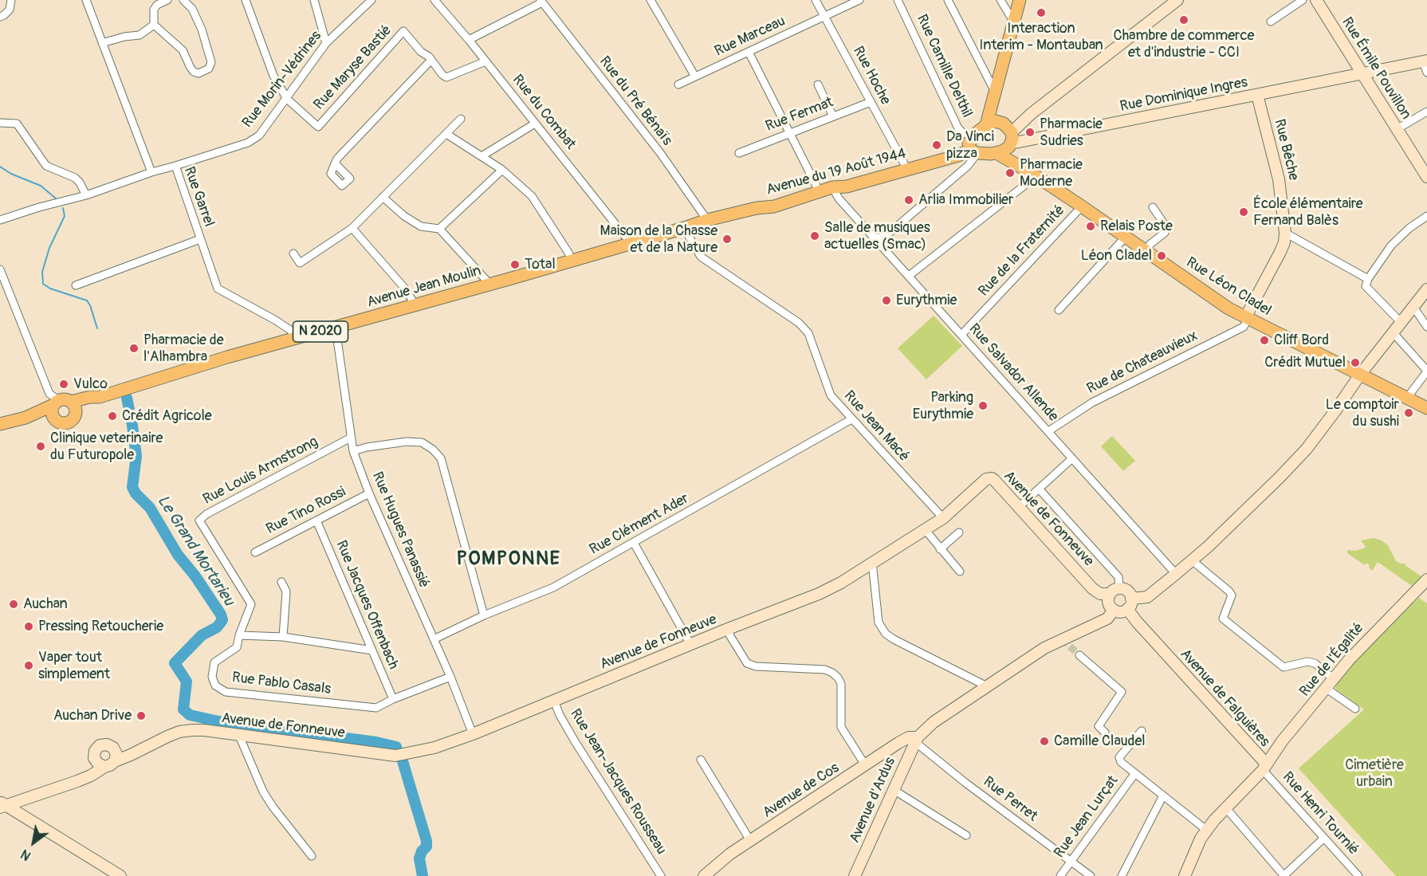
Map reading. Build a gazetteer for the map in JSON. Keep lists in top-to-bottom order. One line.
{"streets":{"main road":["Avenue du 19 Août 1944","Avenue Jean Moulin","Rue Léon Cladel","N 2020"],"street":["Rue Marceau","Rue Camille Delthil","Rue Maryse Bastié","Rue Émile Pouvillon","Rue Hoche","Rue Morin-Védrines","Rue Dominique Ingres","Rue du Pré Bénaïs","Rue du Combat","Rue Fermat","Rue Bêche","Rue Garrel","Rue de la Fraternité","Rue de Chateauvieux","Rue Salvador Allende","Rue Jean Macé","Rue Louis Armstrong","Rue Tino Rossi","Avenue de Fonneuve","Rue Clément Ader","Rue Hugues Panassié","Rue Jacques Offenbach","Rue de l'Égalité","Rue Pablo Casals","Avenue de Falguières","Rue Jean-Jacques Rousseau","Avenue de Cos","Rue Perret","Avenue d'Ardus","Rue Henri Tournié","Rue Jean Lurçat"]},"crossings":[["Rue Marceau","Rue Hoche"],["Rue Camille Delthil","Avenue du 19 Août 1944"],["Rue Maryse Bastié","Rue Morin-Védrines"],["Rue Maryse Bastié","Rue du Combat"],["Rue Émile Pouvillon","Rue Dominique Ingres"],["Rue Hoche","Rue Fermat"],["Rue Hoche","Avenue du 19 Août 1944"],["Rue Morin-Védrines","Rue Garrel"],["Rue Dominique Ingres","Rue Bêche"],["Rue Dominique Ingres","Rue Léon Cladel"],["Rue du Pré Bénaïs","Avenue Jean Moulin"],["Rue du Combat","Avenue Jean Moulin"],["Rue Bêche","Rue Léon Cladel"],["Rue Bêche","Rue de Chateauvieux"],["Avenue du 19 Août 1944","Avenue Jean Moulin"],["Avenue du 19 Août 1944","Rue Salvador Allende"],["Rue Garrel","Avenue Jean Moulin"],["Rue de la Fraternité","Rue Léon Cladel"],["Rue de la Fraternité","Rue Salvador Allende"],["Avenue Jean Moulin","Rue Jean Macé"],["Avenue Jean Moulin","Rue Hugues Panassié"],["Rue Léon Cladel","Rue de Chateauvieux"],["Rue de Chateauvieux","Rue Salvador Allende"],["Rue Jean Macé","Avenue de Fonneuve"],["Rue Jean Macé","Rue Clément Ader"],["Rue Louis Armstrong","Rue Hugues Panassié"],["Rue Louis Armstrong","Rue Pablo Casals"],["Rue Tino Rossi","Rue Hugues Panassié"],["Rue Tino Rossi","Rue Jacques Offenbach"],["Avenue de Fonneuve","Rue Hugues Panassié"],["Avenue de Fonneuve","Avenue de Falguières"],["Avenue de Fonneuve","Rue Jean-Jacques Rousseau"],["Rue Clément Ader","Rue Hugues Panassié"],["Rue Hugues Panassié","Rue Pablo Casals"],["Rue Jacques Offenbach","Rue Pablo Casals"],["Rue de l'Égalité","Avenue de Falguières"],["Rue de l'Égalité","Rue Henri Tournié"],["Avenue de Falguières","Rue Henri Tournié"],["Avenue de Cos","Rue Perret"],["Avenue de Cos","Avenue d'Ardus"],["Rue Perret","Avenue d'Ardus"],["Rue Perret","Rue Jean Lurçat"]],"districts":["POMPONNE"],"water":["Le Grand Mortarieu"],"parks":["Cimetière urbain"],"places":["Interaction Interim - Montauban","Chambre de commerce et d'industrie - CCI","Pharmacie Sudries","Da Vinci pizza","Pharmacie Moderne","Arlia Immobilier","École élémentaire Fernand Balès","Relais Poste","Salle de musiques actuelles (Smac)","Maison de la Chasse et de la Nature","Léon Cladel","Total","Eurythmie","Cliff Bord","Pharmacie de l'Alhambra","Crédit Mutuel","Vulco","Parking Eurythmie","Le comptoir du sushi","Crédit Agricole","Clinique veterinaire du Futuropole","Auchan","Pressing Retoucherie","Vaper tout simplement","Auchan Drive","Camille Claudel"],"north":"bottom left"}
